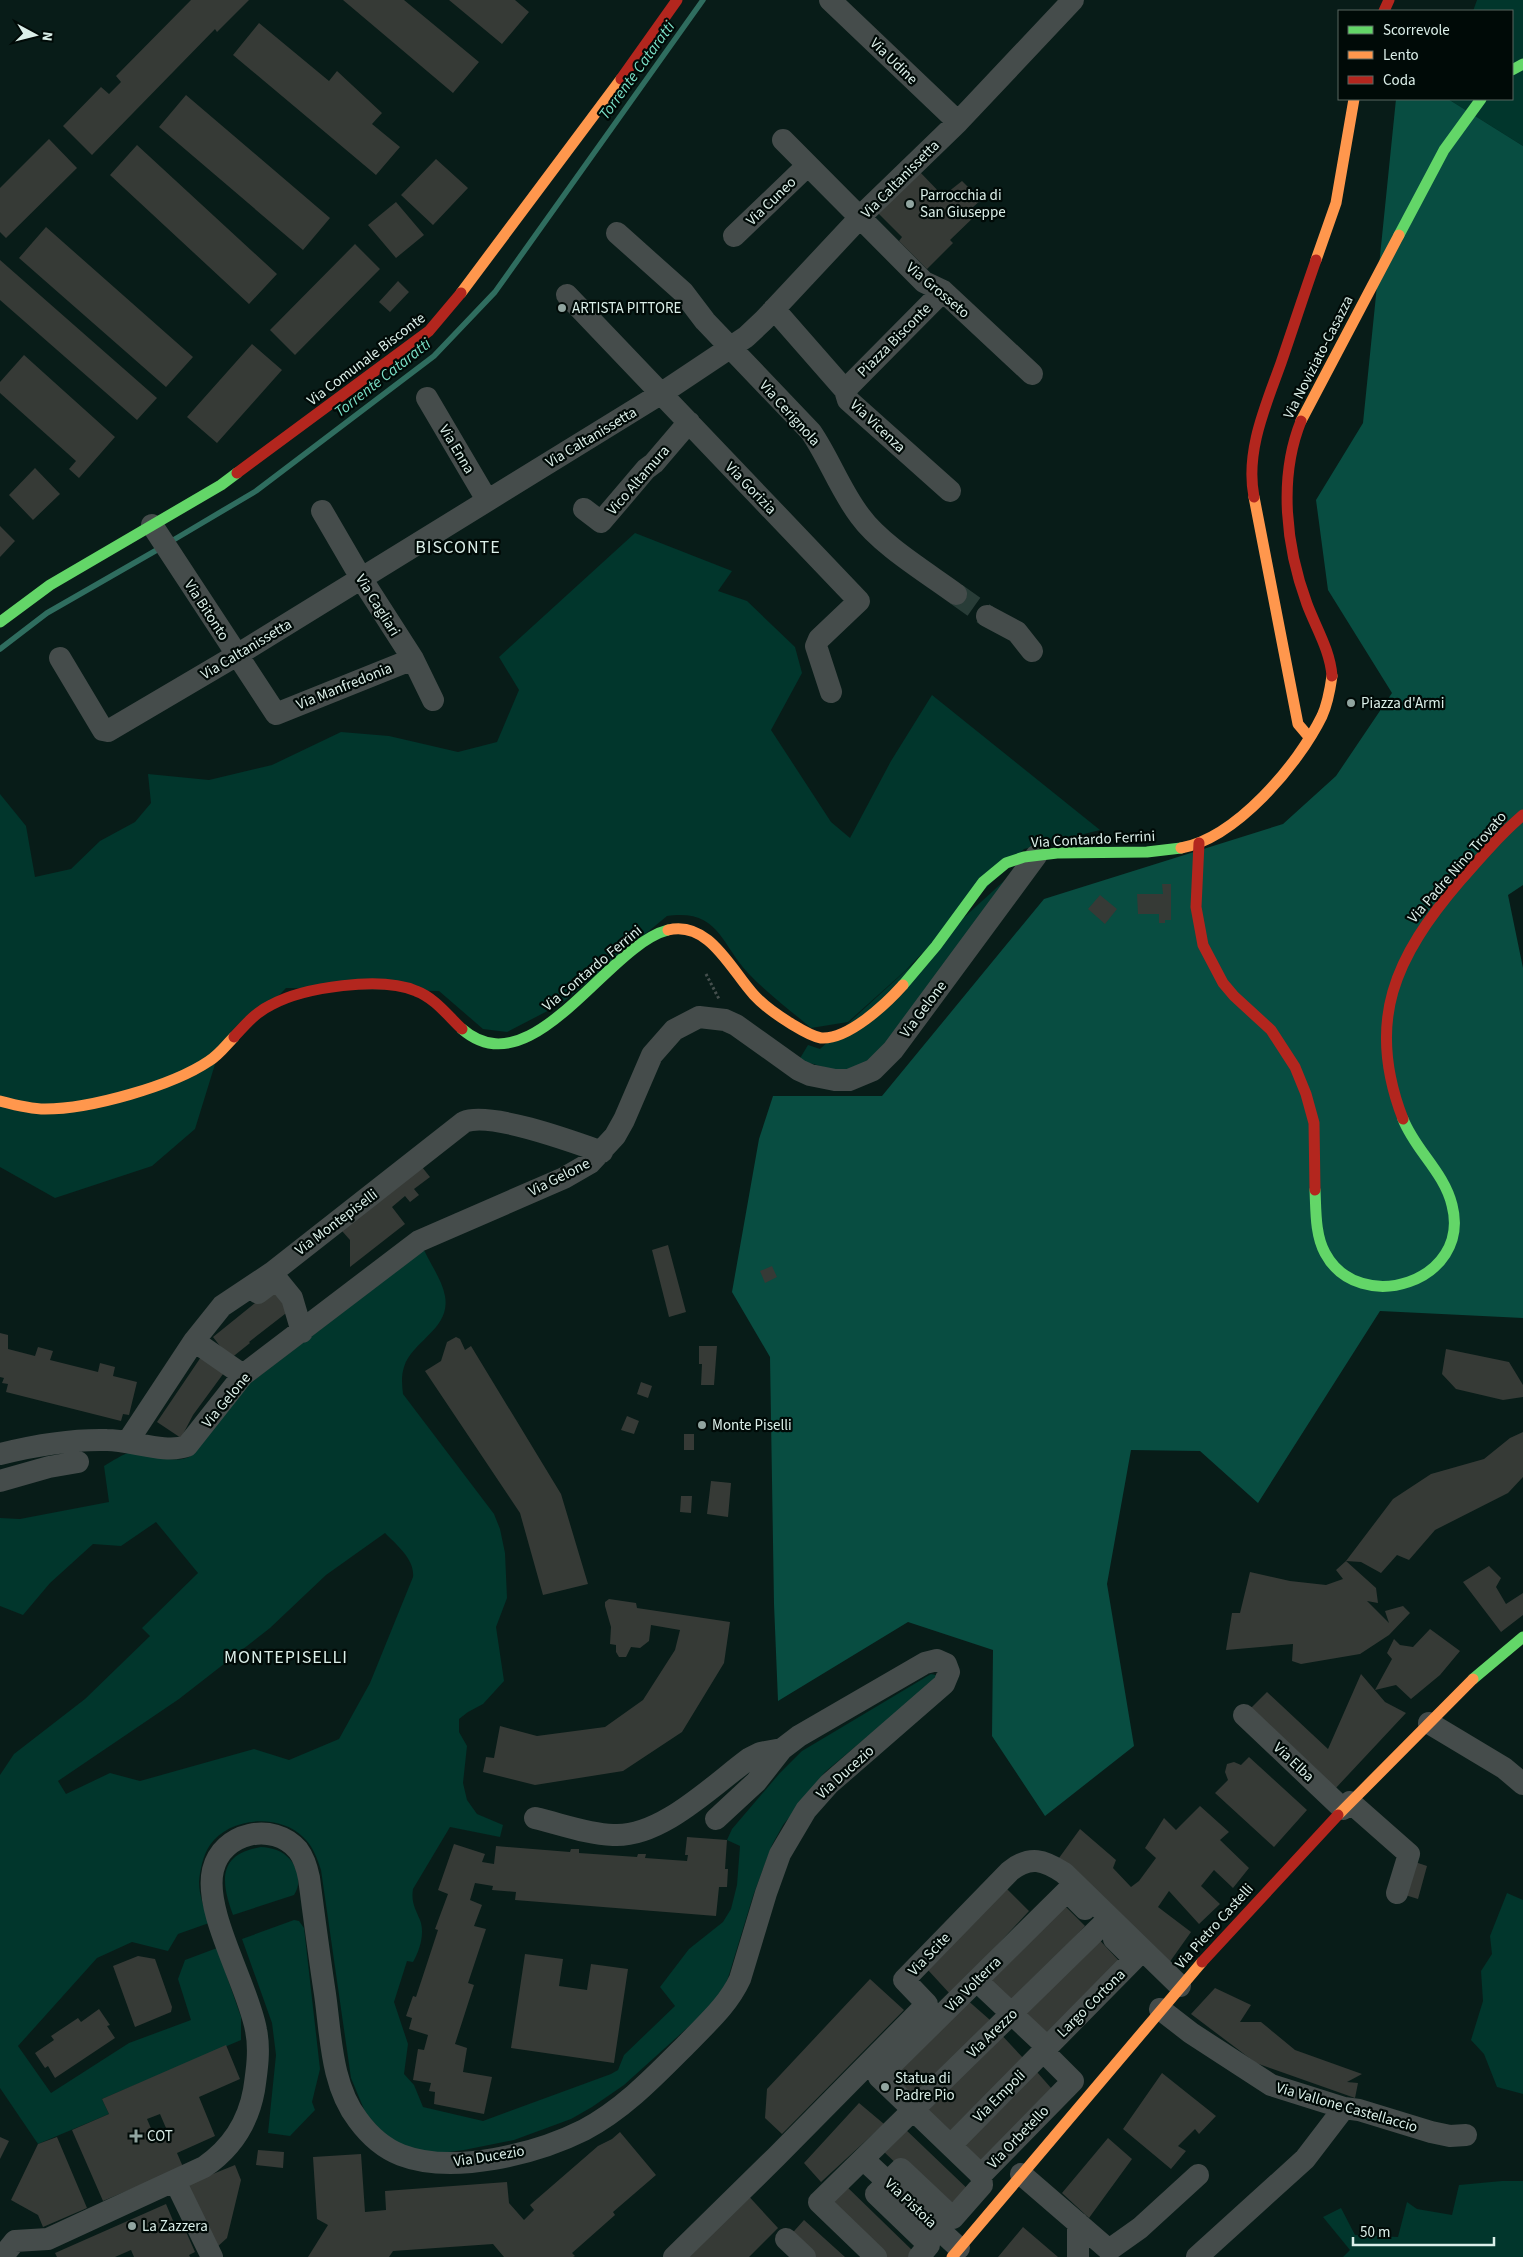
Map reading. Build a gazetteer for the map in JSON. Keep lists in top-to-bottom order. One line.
{"streets":{"street":["Via Udine","Via Caltanissetta","Via Cuneo","Via Grosseto","Piazza Bisconte","Via Noviziato-Casazza","Via Comunale Bisconte","Via Cerignola","Via Vicenza","Via Enna","Vico Altamura","Via Gorizia","Via Cagliari","Via Bitonto","Via Manfredonia","Via Contardo Ferrini","Via Padre Nino Trovato","Via Gelone","Via Montepiselli","Via Elba","Via Ducezio","Via Pietro Castelli","Via Scite","Via Volterra","Largo Cortona","Via Arezzo","Via Empoli","Via Vallone Castellaccio","Via Orbetello","Via Pistoia"]},"crossings":[["Via Udine","Via Caltanissetta"],["Via Caltanissetta","Via Grosseto"],["Via Caltanissetta","Via Cerignola"],["Via Caltanissetta","Via Vicenza"],["Via Caltanissetta","Via Enna"],["Via Caltanissetta","Via Gorizia"],["Via Caltanissetta","Via Cagliari"],["Via Caltanissetta","Via Bitonto"],["Via Cuneo","Via Grosseto"],["Via Grosseto","Piazza Bisconte"],["Piazza Bisconte","Via Vicenza"],["Via Noviziato-Casazza","Via Contardo Ferrini"],["Via Noviziato-Casazza","Via Padre Nino Trovato"],["Via Comunale Bisconte","Via Bitonto"],["Vico Altamura","Via Gorizia"],["Via Cagliari","Via Manfredonia"],["Via Bitonto","Via Manfredonia"],["Via Contardo Ferrini","Via Padre Nino Trovato"],["Via Contardo Ferrini","Via Gelone"],["Via Gelone","Via Montepiselli"],["Via Elba","Via Pietro Castelli"],["Via Pietro Castelli","Via Scite"],["Via Pietro Castelli","Via Vallone Castellaccio"],["Via Pietro Castelli","Via Pistoia"],["Via Volterra","Largo Cortona"],["Via Volterra","Via Arezzo"],["Largo Cortona","Via Arezzo"],["Largo Cortona","Via Empoli"],["Largo Cortona","Via Orbetello"],["Via Arezzo","Via Pistoia"],["Via Empoli","Via Orbetello"],["Via Orbetello","Via Pistoia"]],"districts":["BISCONTE","MONTEPISELLI"],"water":["Torrente Cataratti"],"places":{"other":["Parrocchia di San Giuseppe","ARTISTA PITTORE","Piazza d'Armi","Monte Piselli","Statua di Padre Pio","La Zazzera"],"health":["COT"]},"legend":["Scorrevole","Lento","Coda"],"scale_bar":"50 m","north":"right"}
